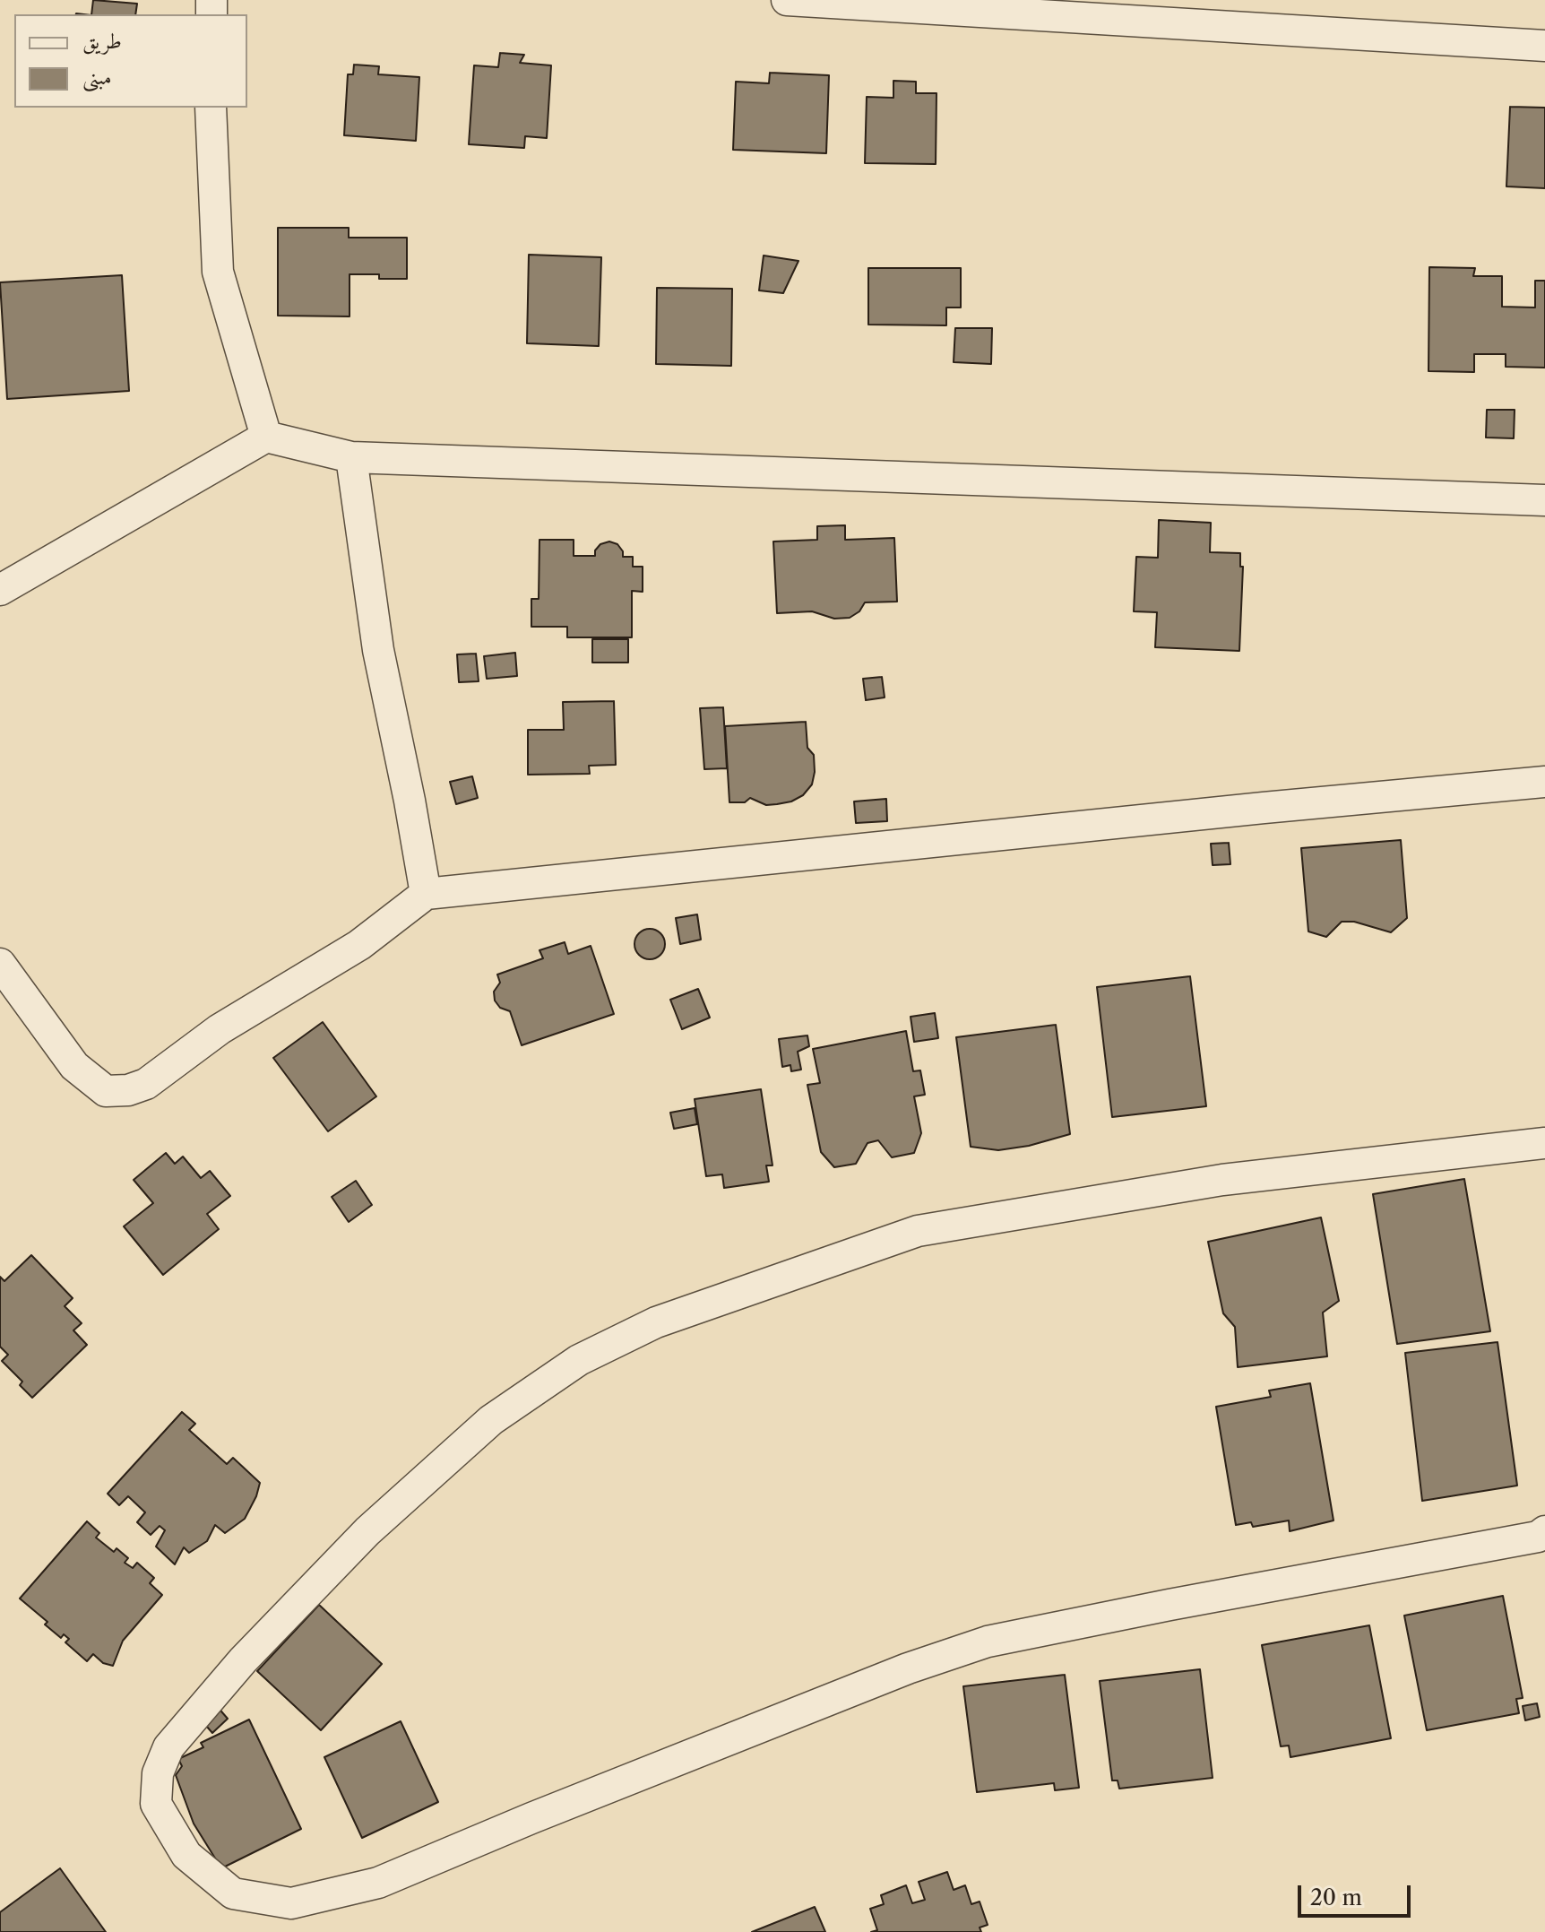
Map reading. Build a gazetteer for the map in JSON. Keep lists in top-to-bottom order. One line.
{"legend":["طريق","مبنى"],"scale_bar":"20 m"}
